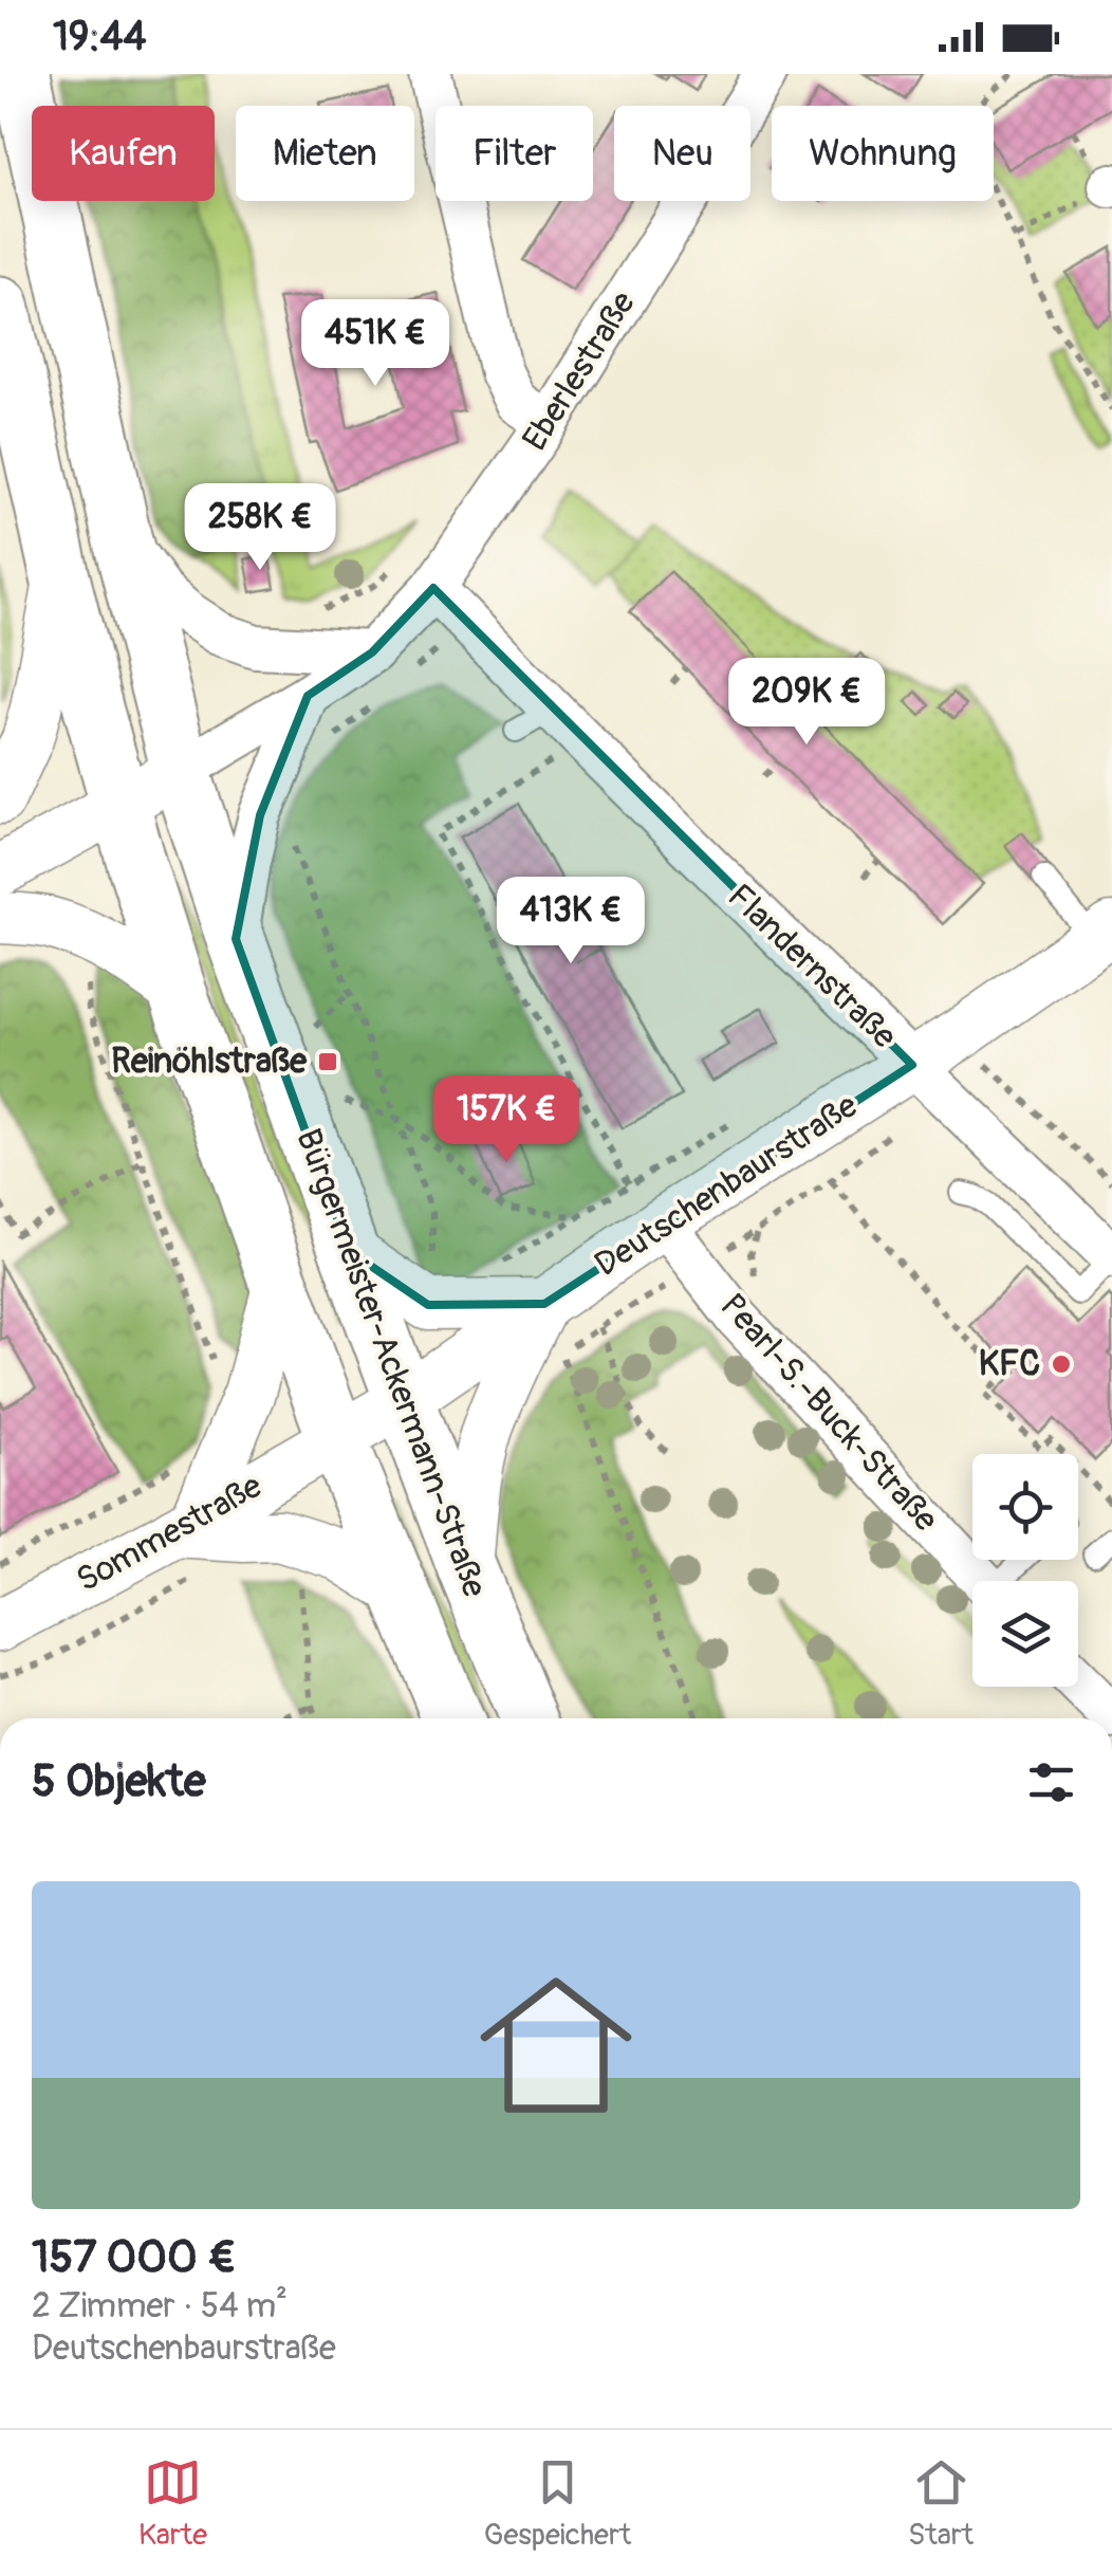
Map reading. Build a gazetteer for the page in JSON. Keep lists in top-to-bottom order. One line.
{"streets":{"main road":["Bürgermeister-Ackermann-Straße"],"street":["Eberlestraße","Flandernstraße","Deutschenbaurstraße","Pearl-S.-Buck-Straße","Sommestraße"]},"crossings":[["Eberlestraße","Flandernstraße"],["Eberlestraße","Bürgermeister-Ackermann-Straße"],["Flandernstraße","Deutschenbaurstraße"],["Deutschenbaurstraße","Bürgermeister-Ackermann-Straße"],["Deutschenbaurstraße","Pearl-S.-Buck-Straße"],["Deutschenbaurstraße","Sommestraße"],["Bürgermeister-Ackermann-Straße","Sommestraße"]],"places":{"transit":["Reinöhlstraße"],"other":["KFC"]},"page":{"status":"19:44","chip":["Kaufen","Mieten","Filter","Neu","Wohnung"],"price":["451K €","258K €","209K €","413K €","157K €"],"heading":"5 Objekte","list":[{"name":"157 000 €","note":"2 Zimmer · 54 m² · Deutschenbaurstraße"}],"tabs":["Karte","Gespeichert","Start"]}}
